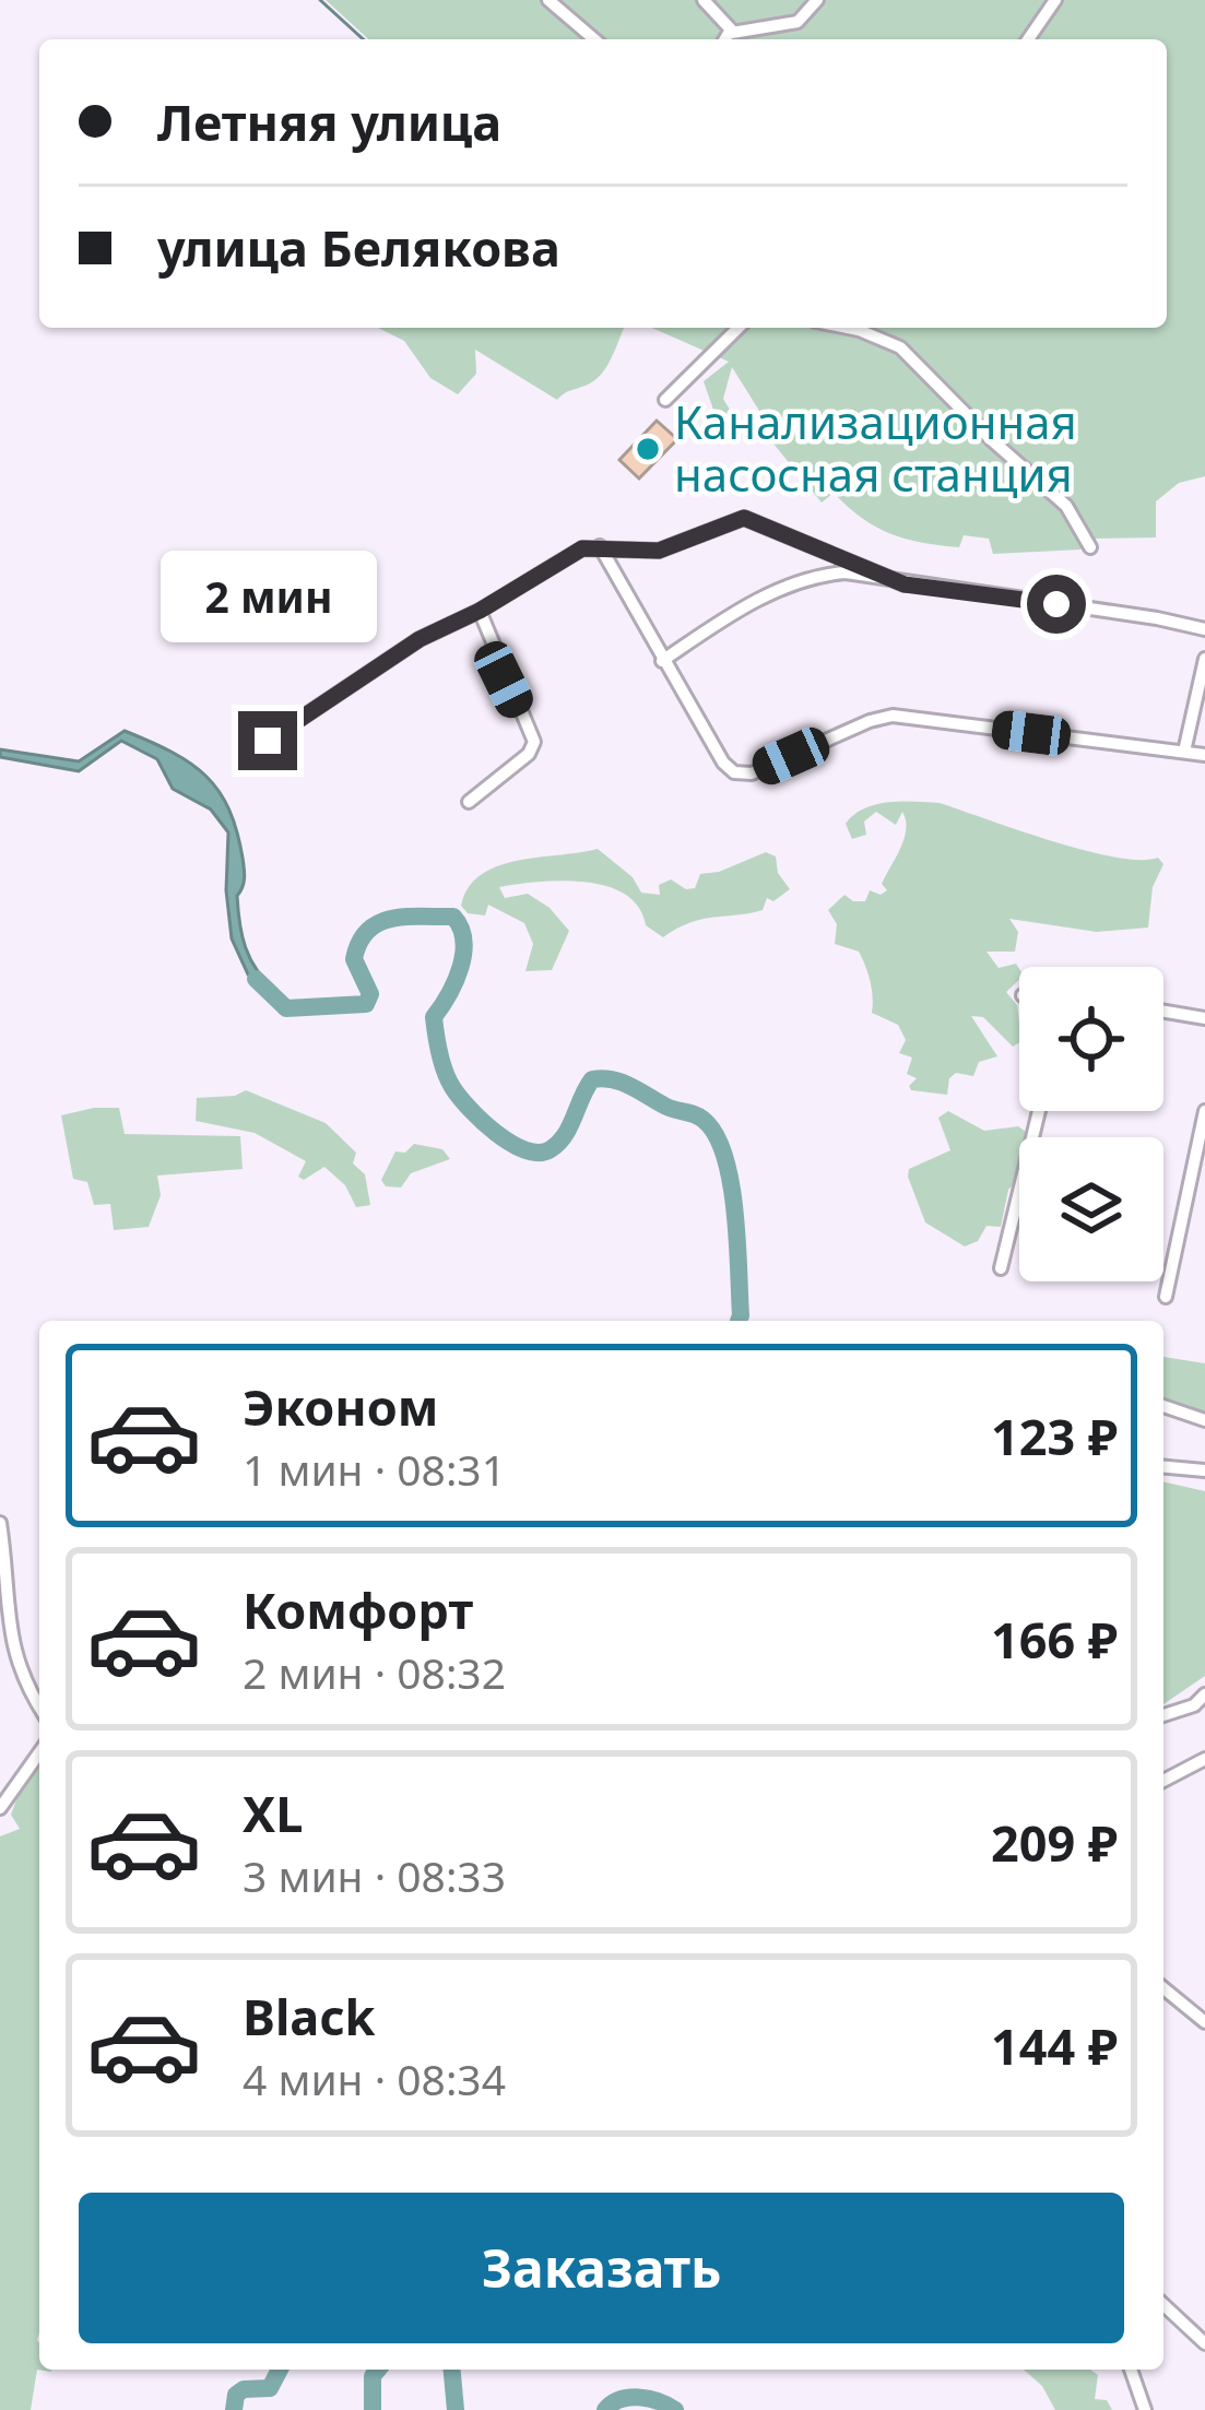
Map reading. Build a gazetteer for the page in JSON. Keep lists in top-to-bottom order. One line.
{"places":["Канализационная насосная станция"],"page":{"banner":["Летняя улица","улица Белякова"],"bubble":"2 мин","list":[{"name":"Эконом","note":"1 мин · 08:31","value":"123 ₽"},{"name":"Комфорт","note":"2 мин · 08:32","value":"166 ₽"},{"name":"XL","note":"3 мин · 08:33","value":"209 ₽"},{"name":"Black","note":"4 мин · 08:34","value":"144 ₽"}],"buttons":"Заказать"}}
